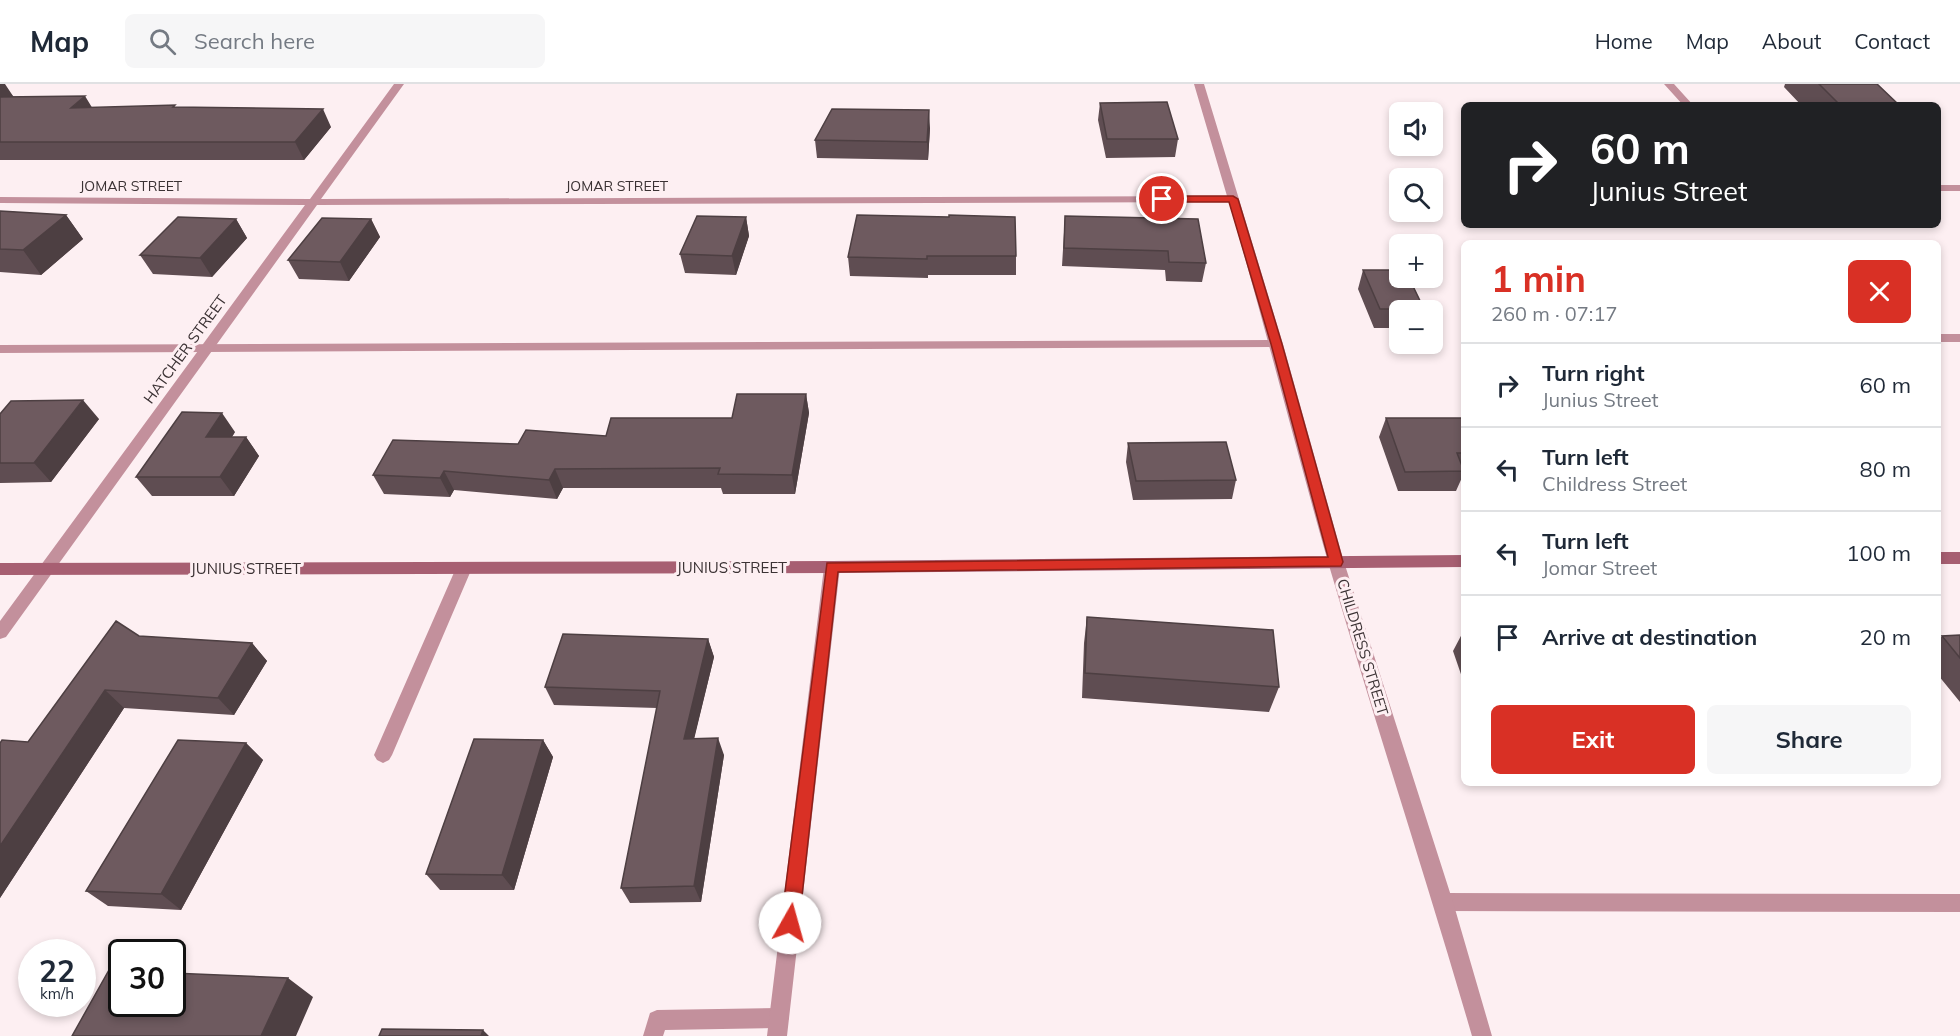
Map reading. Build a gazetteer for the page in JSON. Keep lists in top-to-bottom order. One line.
{"streets":{"street":["JOMAR STREET","HATCHER STREET","JUNIUS STREET","CHILDRESS STREET"]},"crossings":[["JOMAR STREET","HATCHER STREET"],["JOMAR STREET","CHILDRESS STREET"],["HATCHER STREET","JUNIUS STREET"],["JUNIUS STREET","CHILDRESS STREET"]],"page":{"header":"Map","search":"Search here","nav":["Home","Map","About","Contact"],"map_buttons":["+","−"],"turn":["60 m","Junius Street"],"heading":["1 min","260 m · 07:17"],"list":[{"name":"Turn right","note":"Junius Street","value":"60 m"},{"name":"Turn left","note":"Childress Street","value":"80 m"},{"name":"Turn left","note":"Jomar Street","value":"100 m"},{"name":"Arrive at destination","value":"20 m"}],"buttons":["Exit","Share"],"speed":"22 km/h","limit":"30"}}
